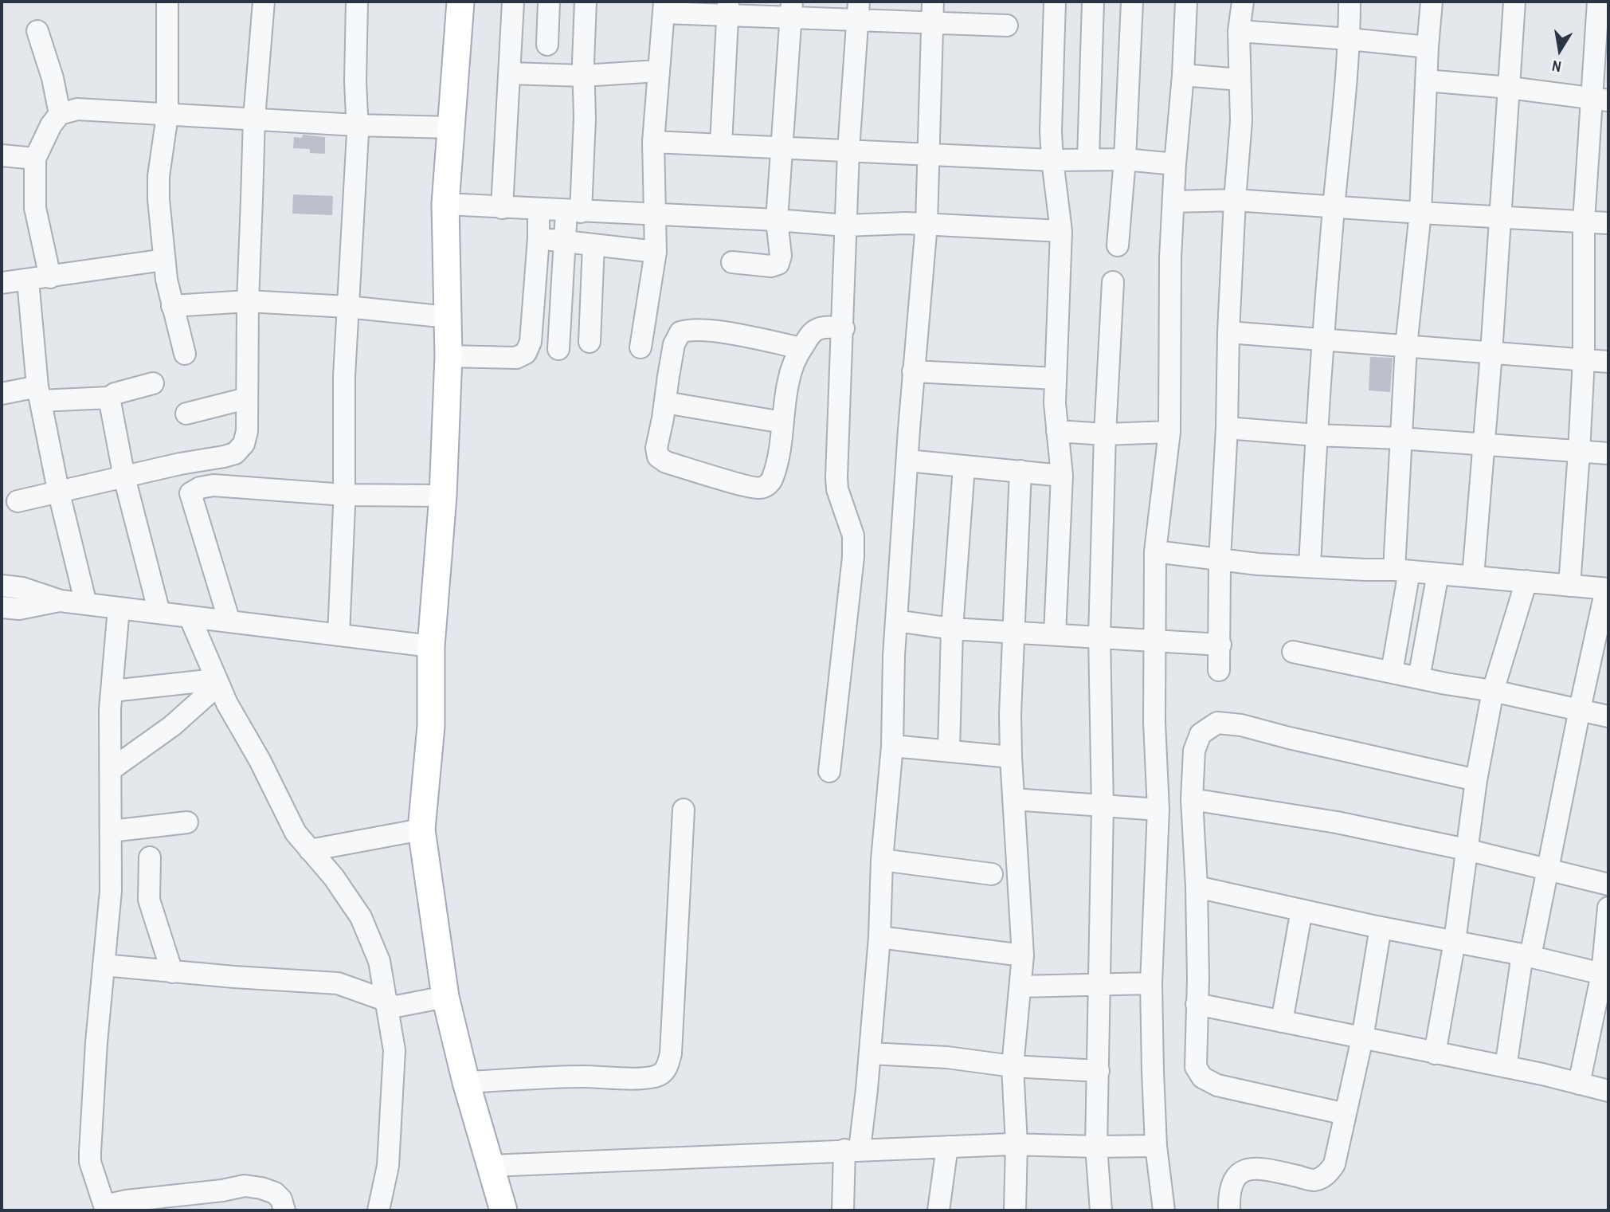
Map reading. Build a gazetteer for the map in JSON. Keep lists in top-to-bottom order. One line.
{"north":"bottom"}
